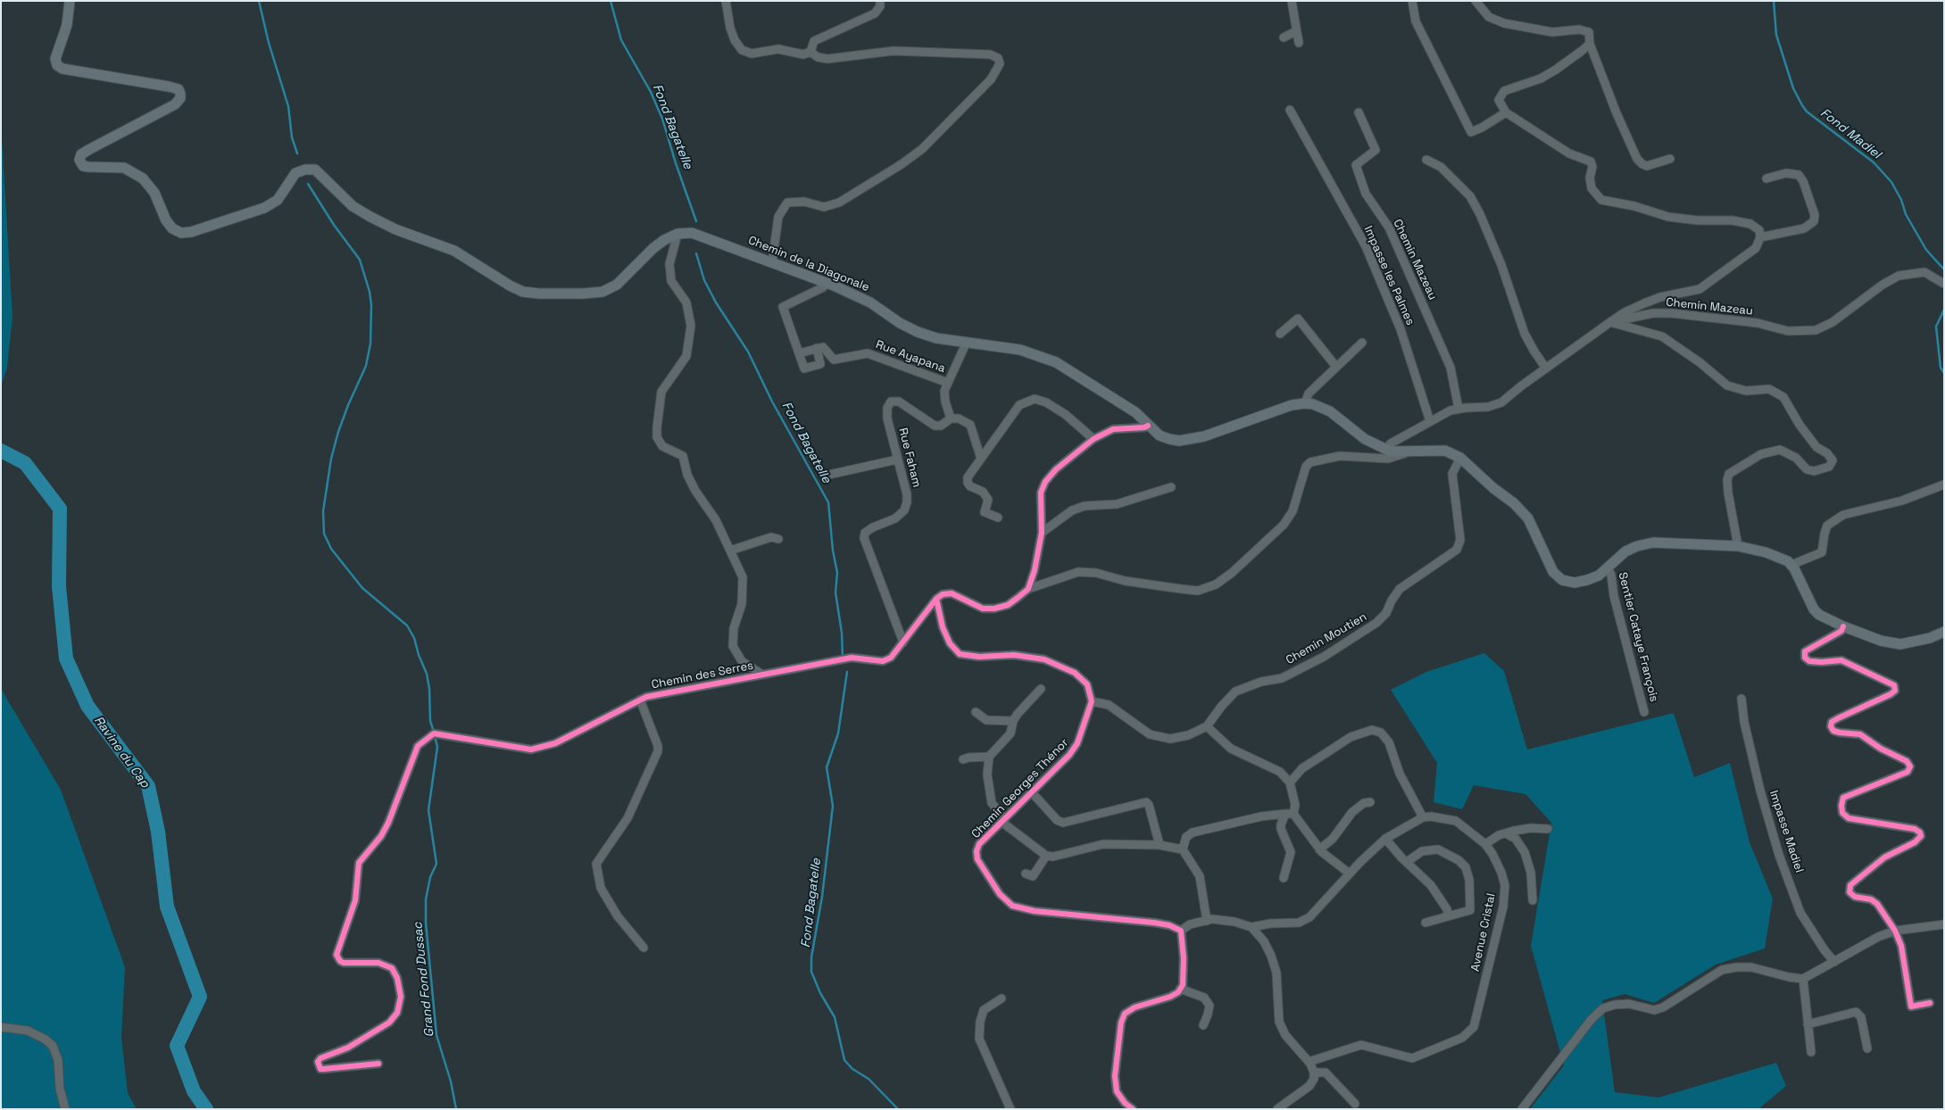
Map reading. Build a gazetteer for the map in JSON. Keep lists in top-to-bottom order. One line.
{"streets":{"main road":["Chemin de la Diagonale"],"street":["Chemin Mazeau","Impasse les Palmes","Rue Ayapana","Rue Faham","Sentier Cataye François","Chemin Moutien","Chemin des Serres","Chemin Georges Thénor","Impasse Madiel","Avenue Cristal"]},"crossings":[["Chemin Mazeau","Chemin de la Diagonale"],["Chemin Mazeau","Impasse les Palmes"],["Chemin de la Diagonale","Sentier Cataye François"],["Chemin de la Diagonale","Chemin Moutien"],["Rue Faham","Chemin des Serres"],["Chemin Moutien","Chemin Georges Thénor"]],"water":["Fond Bagatelle","Fond Madiel","Ravine du Cap","Grand Fond Dussac"]}
